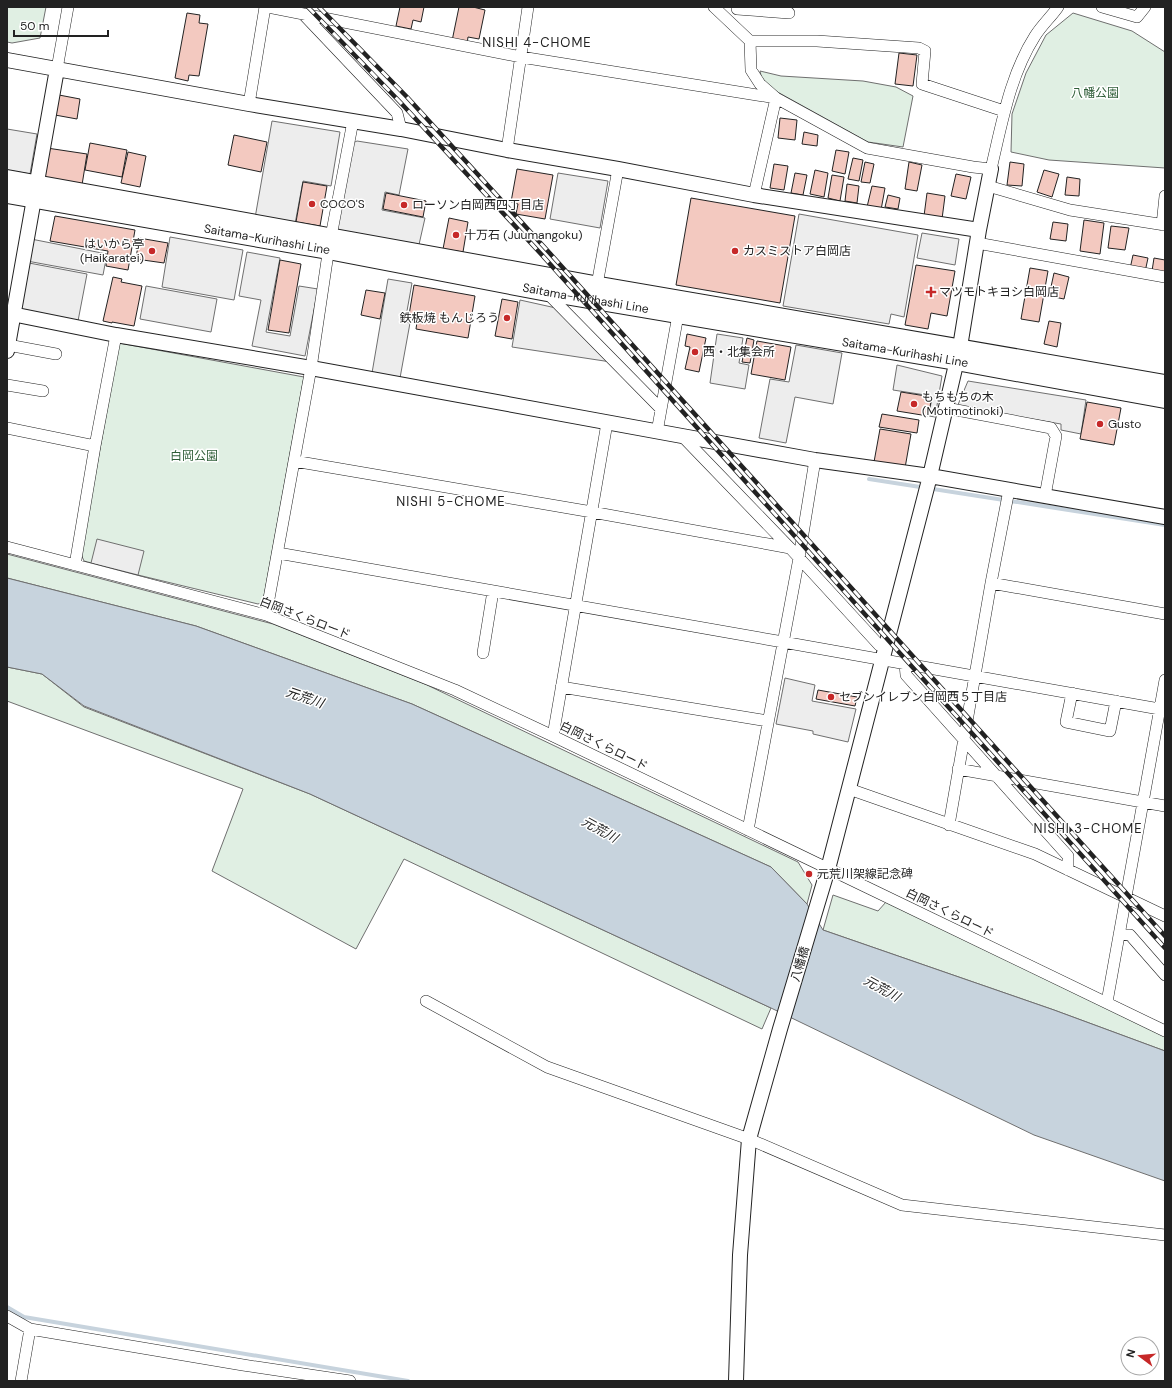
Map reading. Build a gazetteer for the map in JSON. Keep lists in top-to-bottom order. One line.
{"streets":{"main road":["Saitama-Kurihashi Line"],"street":["白岡さくらロード","八幡橋"]},"crossings":[["Saitama-Kurihashi Line","八幡橋"],["白岡さくらロード","八幡橋"]],"districts":["NISHI 4-CHOME","NISHI 5-CHOME","NISHI 3-CHOME"],"water":["元荒川"],"parks":["八幡公園","白岡公園"],"places":{"other":["COCO'S","ローソン白岡西四丁目店","十万石 (Juumangoku)","はいから亭 (Haikaratei)","カスミストア白岡店","鉄板焼 もんじろう","西・北集会所","もちもちの木 (Motimotinoki)","Gusto","セブンイレブン白岡西５丁目店","元荒川架線記念碑"],"health":["マツモトキヨシ白岡店"]},"scale_bar":"50 m","north":"left"}
